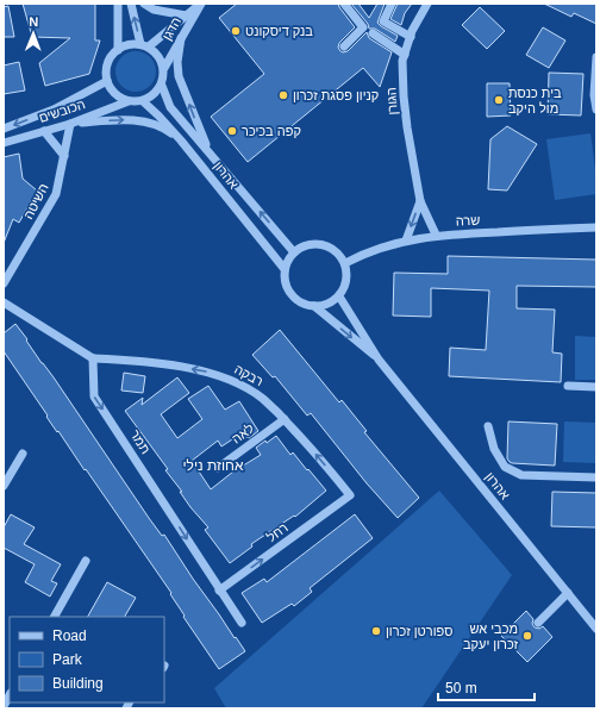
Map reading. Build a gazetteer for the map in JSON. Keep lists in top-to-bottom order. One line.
{"streets":{"street":["הדגן","הגורן","הכובשים","אהרון","השיטה","שרה","רבקה","לאה","תמר","רחל"]},"crossings":[["הדגן","הכובשים"],["הדגן","אהרון"],["הגורן","שרה"],["הכובשים","אהרון"],["הכובשים","השיטה"],["אהרון","שרה"],["רבקה","לאה"],["רבקה","תמר"],["רבקה","רחל"],["תמר","רחל"]],"one_way":["רבקה","תמר","רחל"],"districts":["אחוזת נילי"],"places":["בנק דיסקונט","קניון פסגת זכרון","בית כנסת מול היקב","קפה בכיכר","ספורטן זכרון","מכבי אש זכרון יעקב"],"legend":["Road","Park","Building"],"scale_bar":"50 m","north":"top"}
